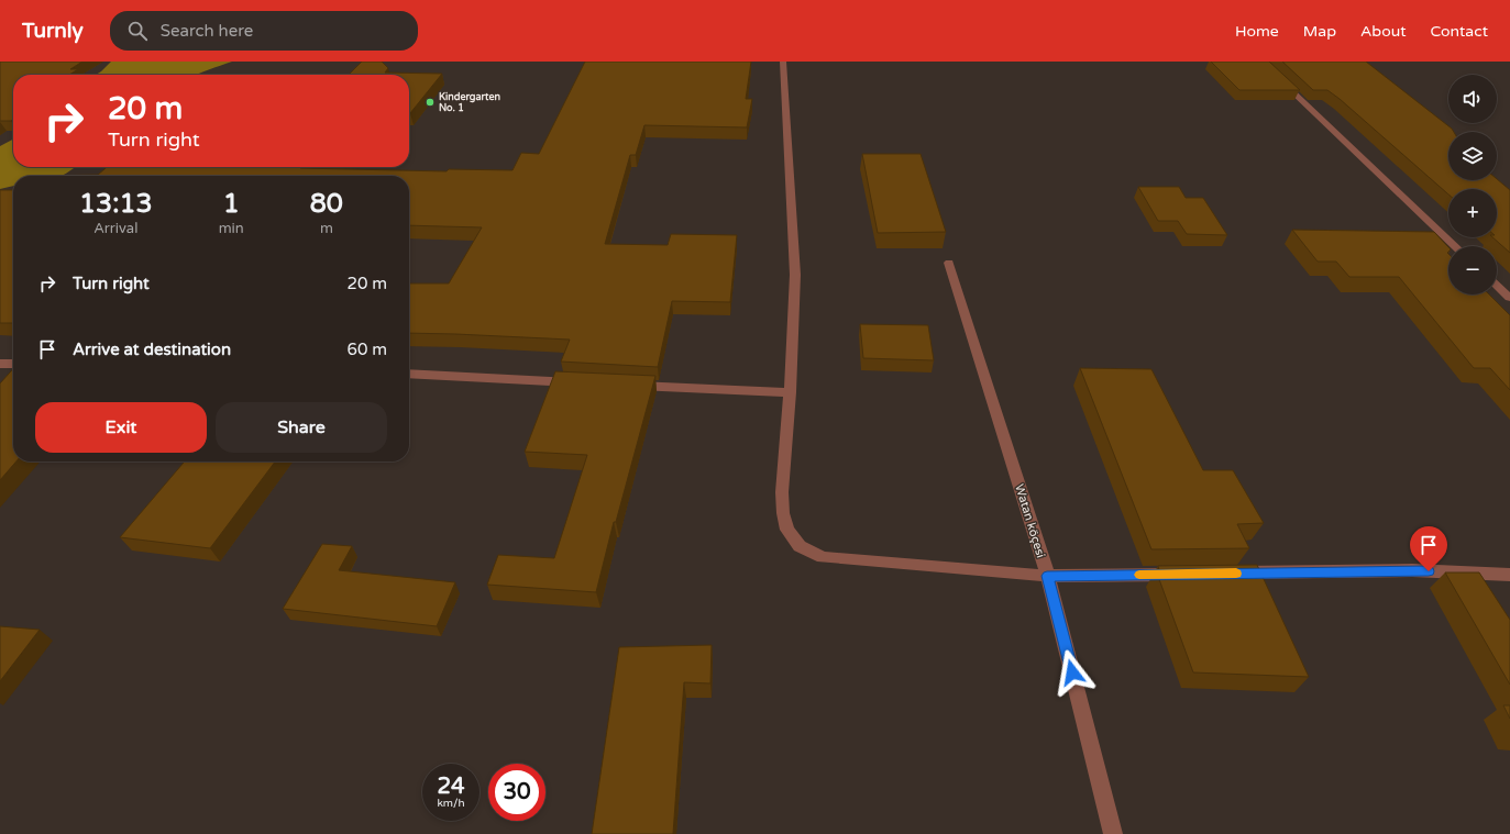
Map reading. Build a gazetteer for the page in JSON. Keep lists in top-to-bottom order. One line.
{"streets":{"street":["Watan köçesi"]},"places":["Kindergarten No. 1"],"page":{"header":"Turnly","search":"Search here","nav":["Home","Map","About","Contact"],"map_buttons":["+","−"],"turn":["20 m","Turn right"],"eta":["13:13","Arrival","1","min","80","m"],"list":[{"name":"Turn right","value":"20 m"},{"name":"Arrive at destination","value":"60 m"}],"buttons":["Exit","Share"],"speed":"24 km/h","limit":"30"}}
